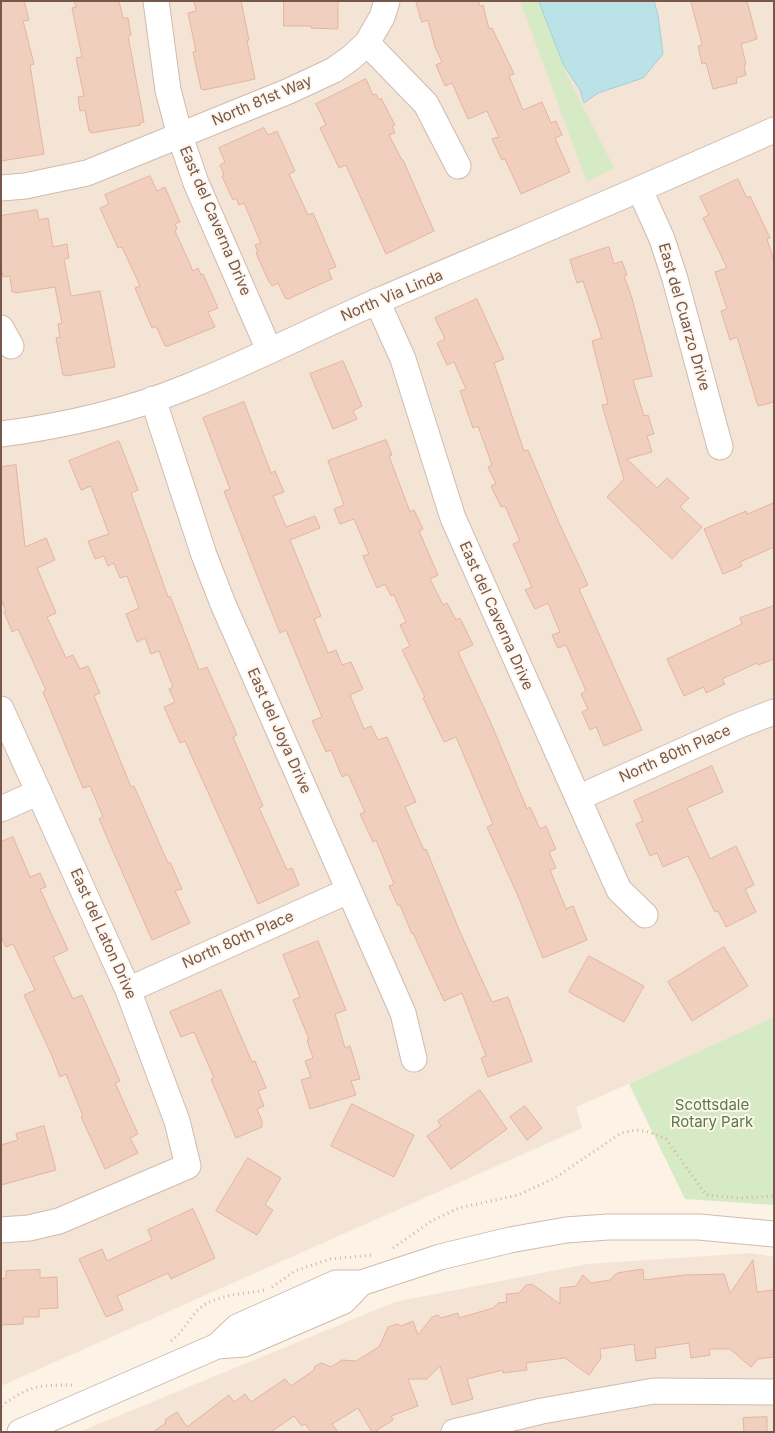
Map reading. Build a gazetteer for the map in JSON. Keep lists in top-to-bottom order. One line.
{"streets":{"street":["North 81st Way","East del Caverna Drive","North Via Linda","East del Cuarzo Drive","East del Joya Drive","North 80th Place","East del Laton Drive"]},"crossings":[["North 81st Way","East del Caverna Drive"],["East del Caverna Drive","North Via Linda"],["East del Caverna Drive","North 80th Place"],["North Via Linda","East del Cuarzo Drive"],["North Via Linda","East del Joya Drive"],["East del Joya Drive","North 80th Place"],["North 80th Place","East del Laton Drive"]],"parks":["Scottsdale Rotary Park"]}
